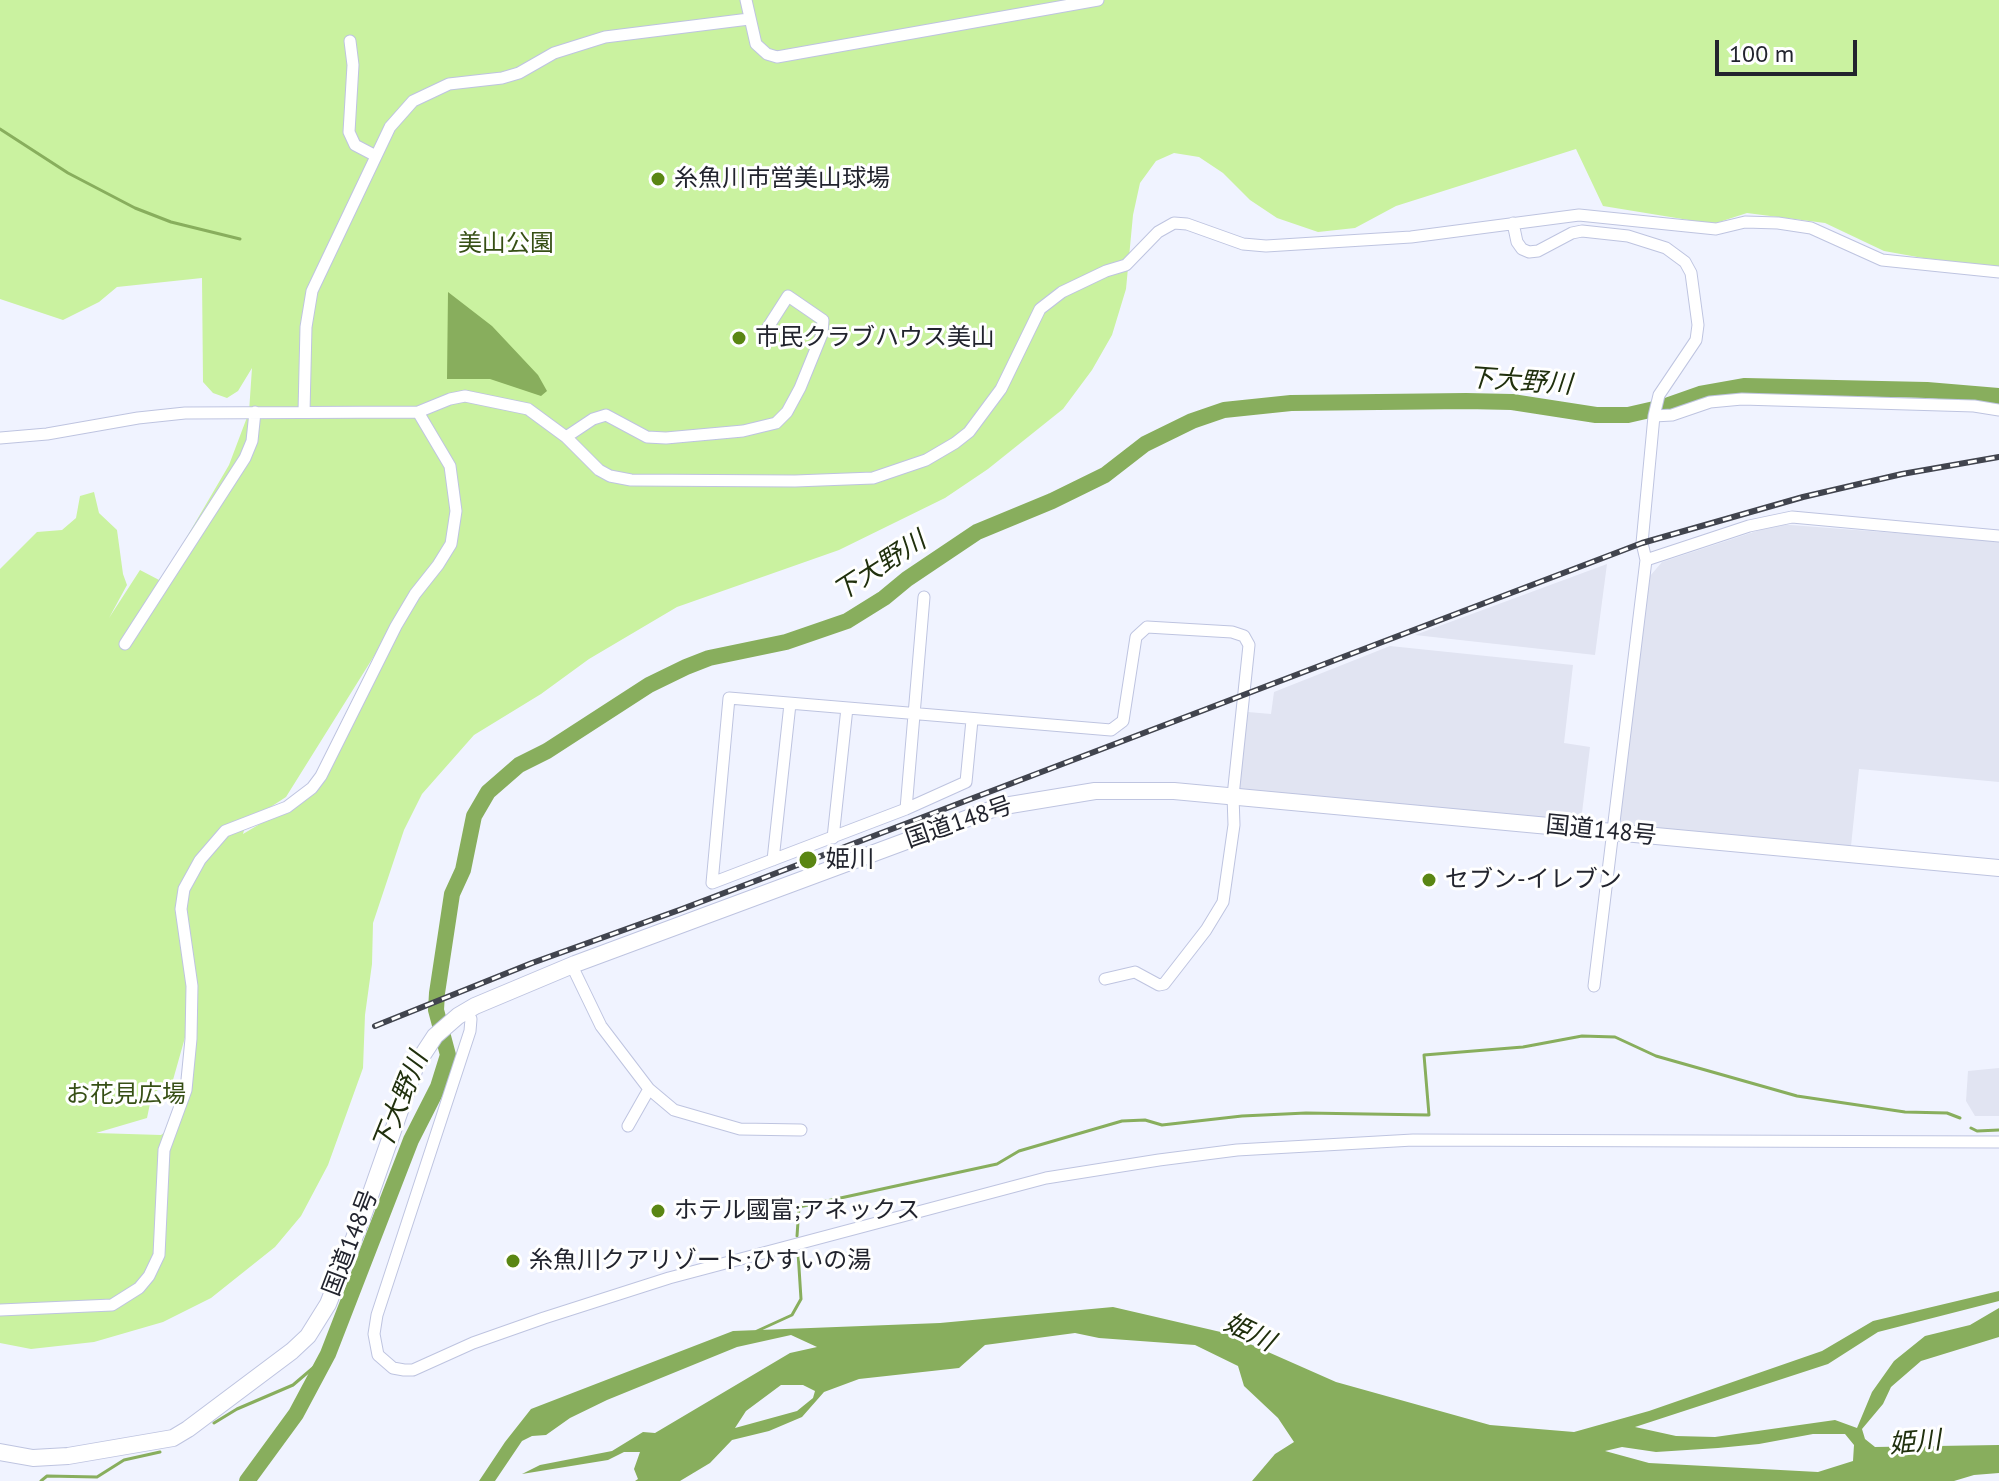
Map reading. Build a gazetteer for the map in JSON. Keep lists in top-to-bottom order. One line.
{"streets":{"highway":["国道148号"]},"water":["下大野川","姫川"],"parks":["美山公園","お花見広場"],"places":["糸魚川市営美山球場","市民クラブハウス美山","姫川","セブン-イレブン","ホテル國富;アネックス","糸魚川クアリゾート;ひすいの湯"],"scale_bar":"100 m"}
